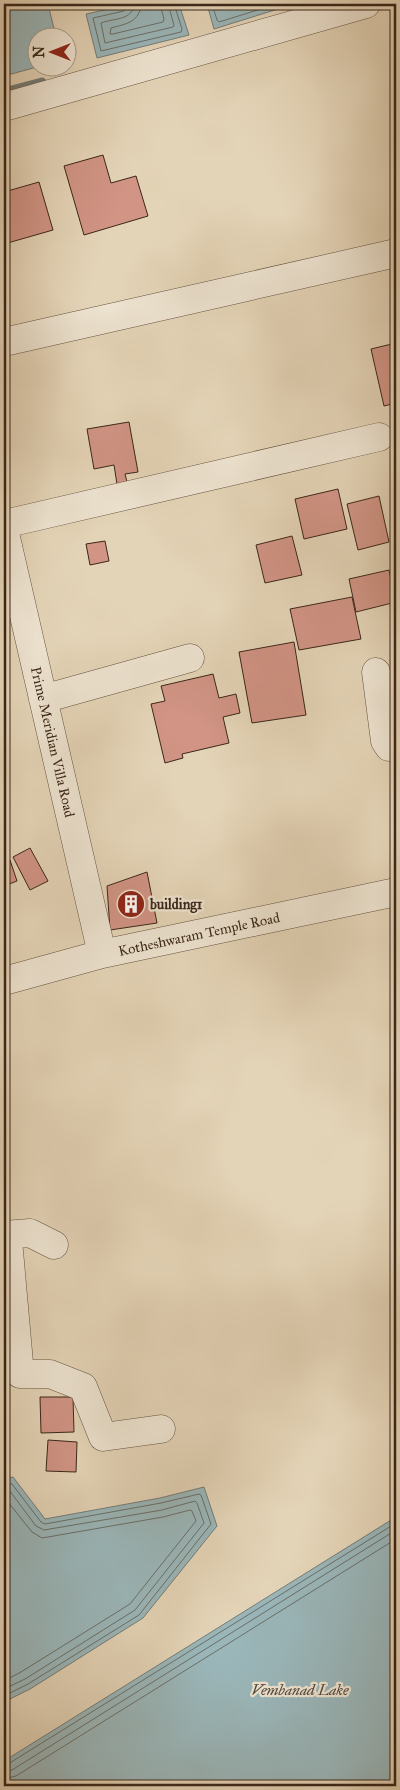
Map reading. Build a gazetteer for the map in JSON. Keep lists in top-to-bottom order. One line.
{"streets":{"street":["Prime Meridian Villa Road","Kotheshwaram Temple Road"]},"crossings":[["Prime Meridian Villa Road","Kotheshwaram Temple Road"]],"water":["Vembanad Lake"],"places":{"building":["building1"]},"north":"left"}
